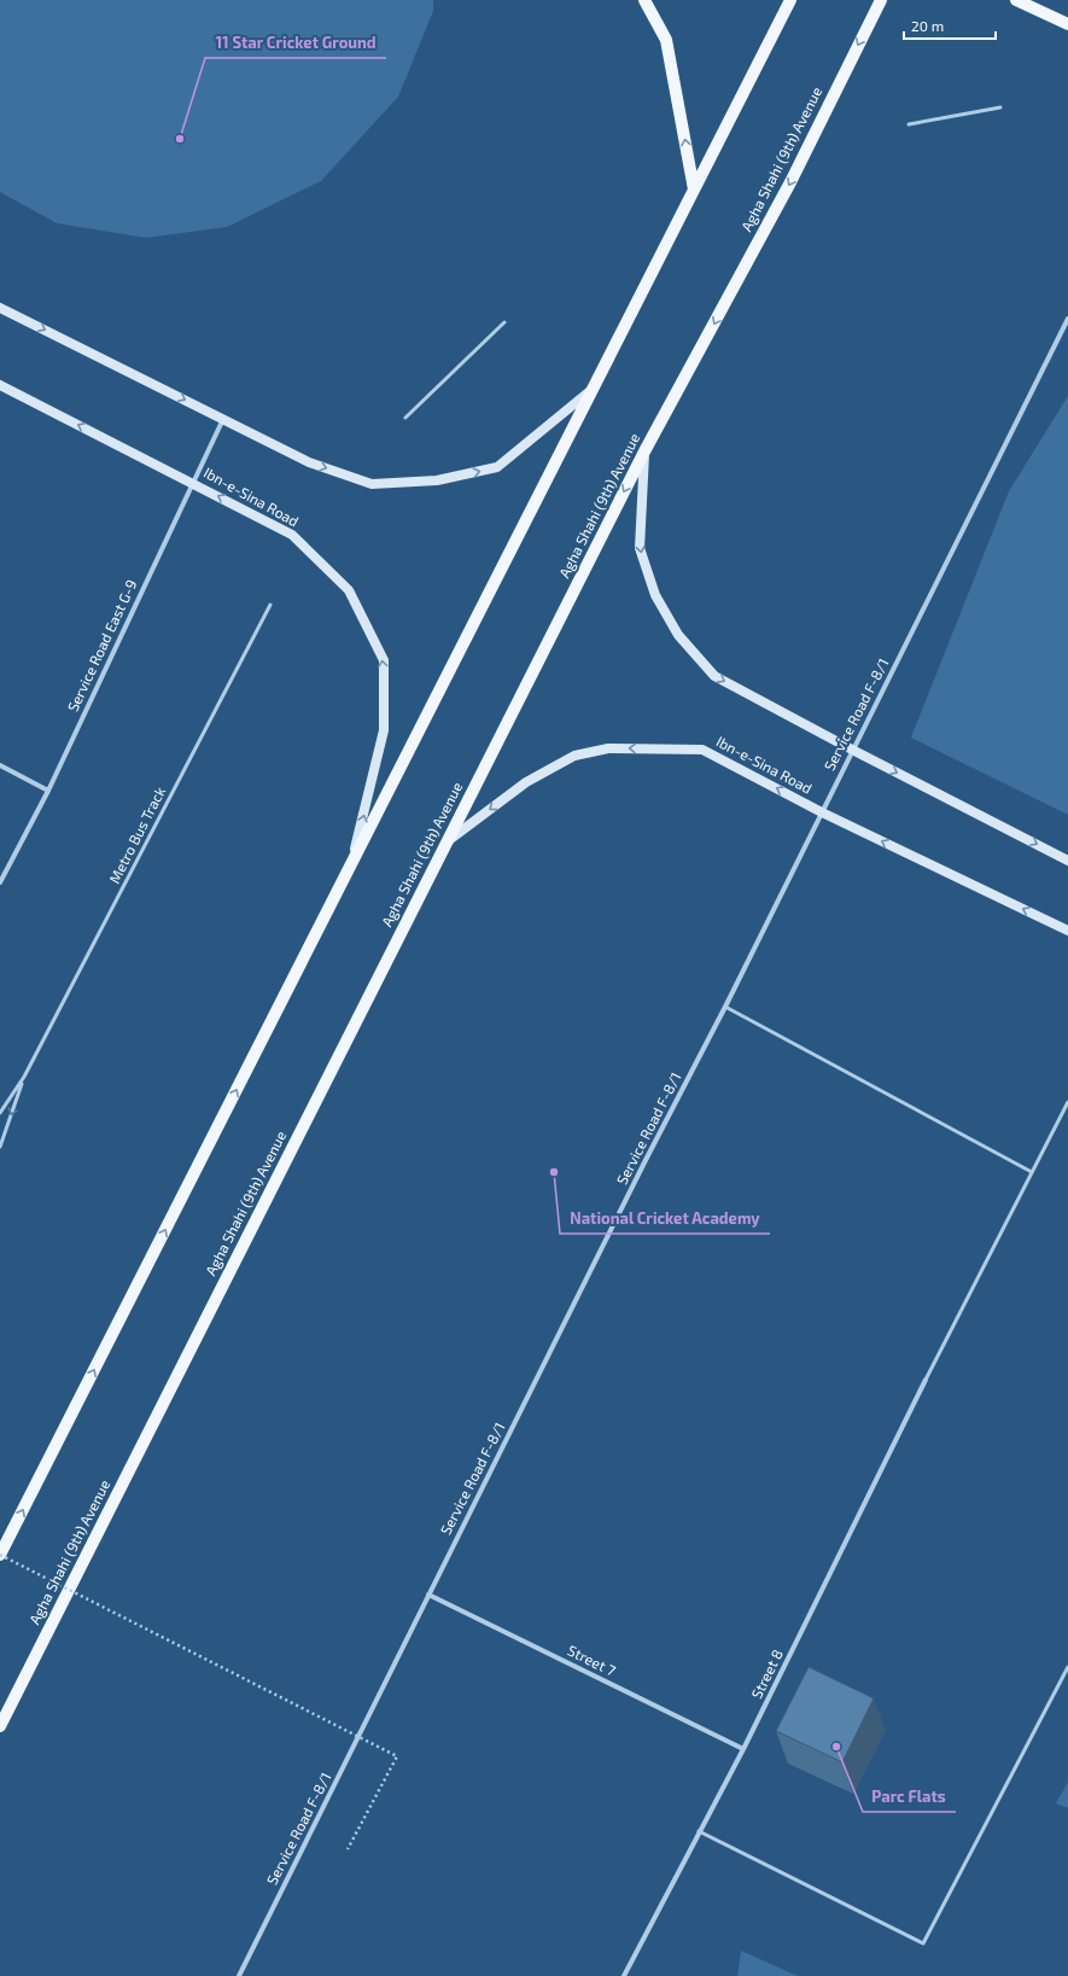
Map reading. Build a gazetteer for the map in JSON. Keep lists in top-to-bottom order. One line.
{"streets":{"main road":["Agha Shahi (9th) Avenue","Ibn-e-Sina Road"],"street":["Service Road East G-9","Service Road F-8/1","Street 7","Street 8"],"lane":["Metro Bus Track"]},"crossings":[["Agha Shahi (9th) Avenue","Ibn-e-Sina Road"],["Ibn-e-Sina Road","Service Road East G-9"],["Ibn-e-Sina Road","Service Road F-8/1"],["Service Road F-8/1","Street 7"],["Street 7","Street 8"]],"places":["11 Star Cricket Ground","National Cricket Academy","Parc Flats"],"scale_bar":"20 m"}
